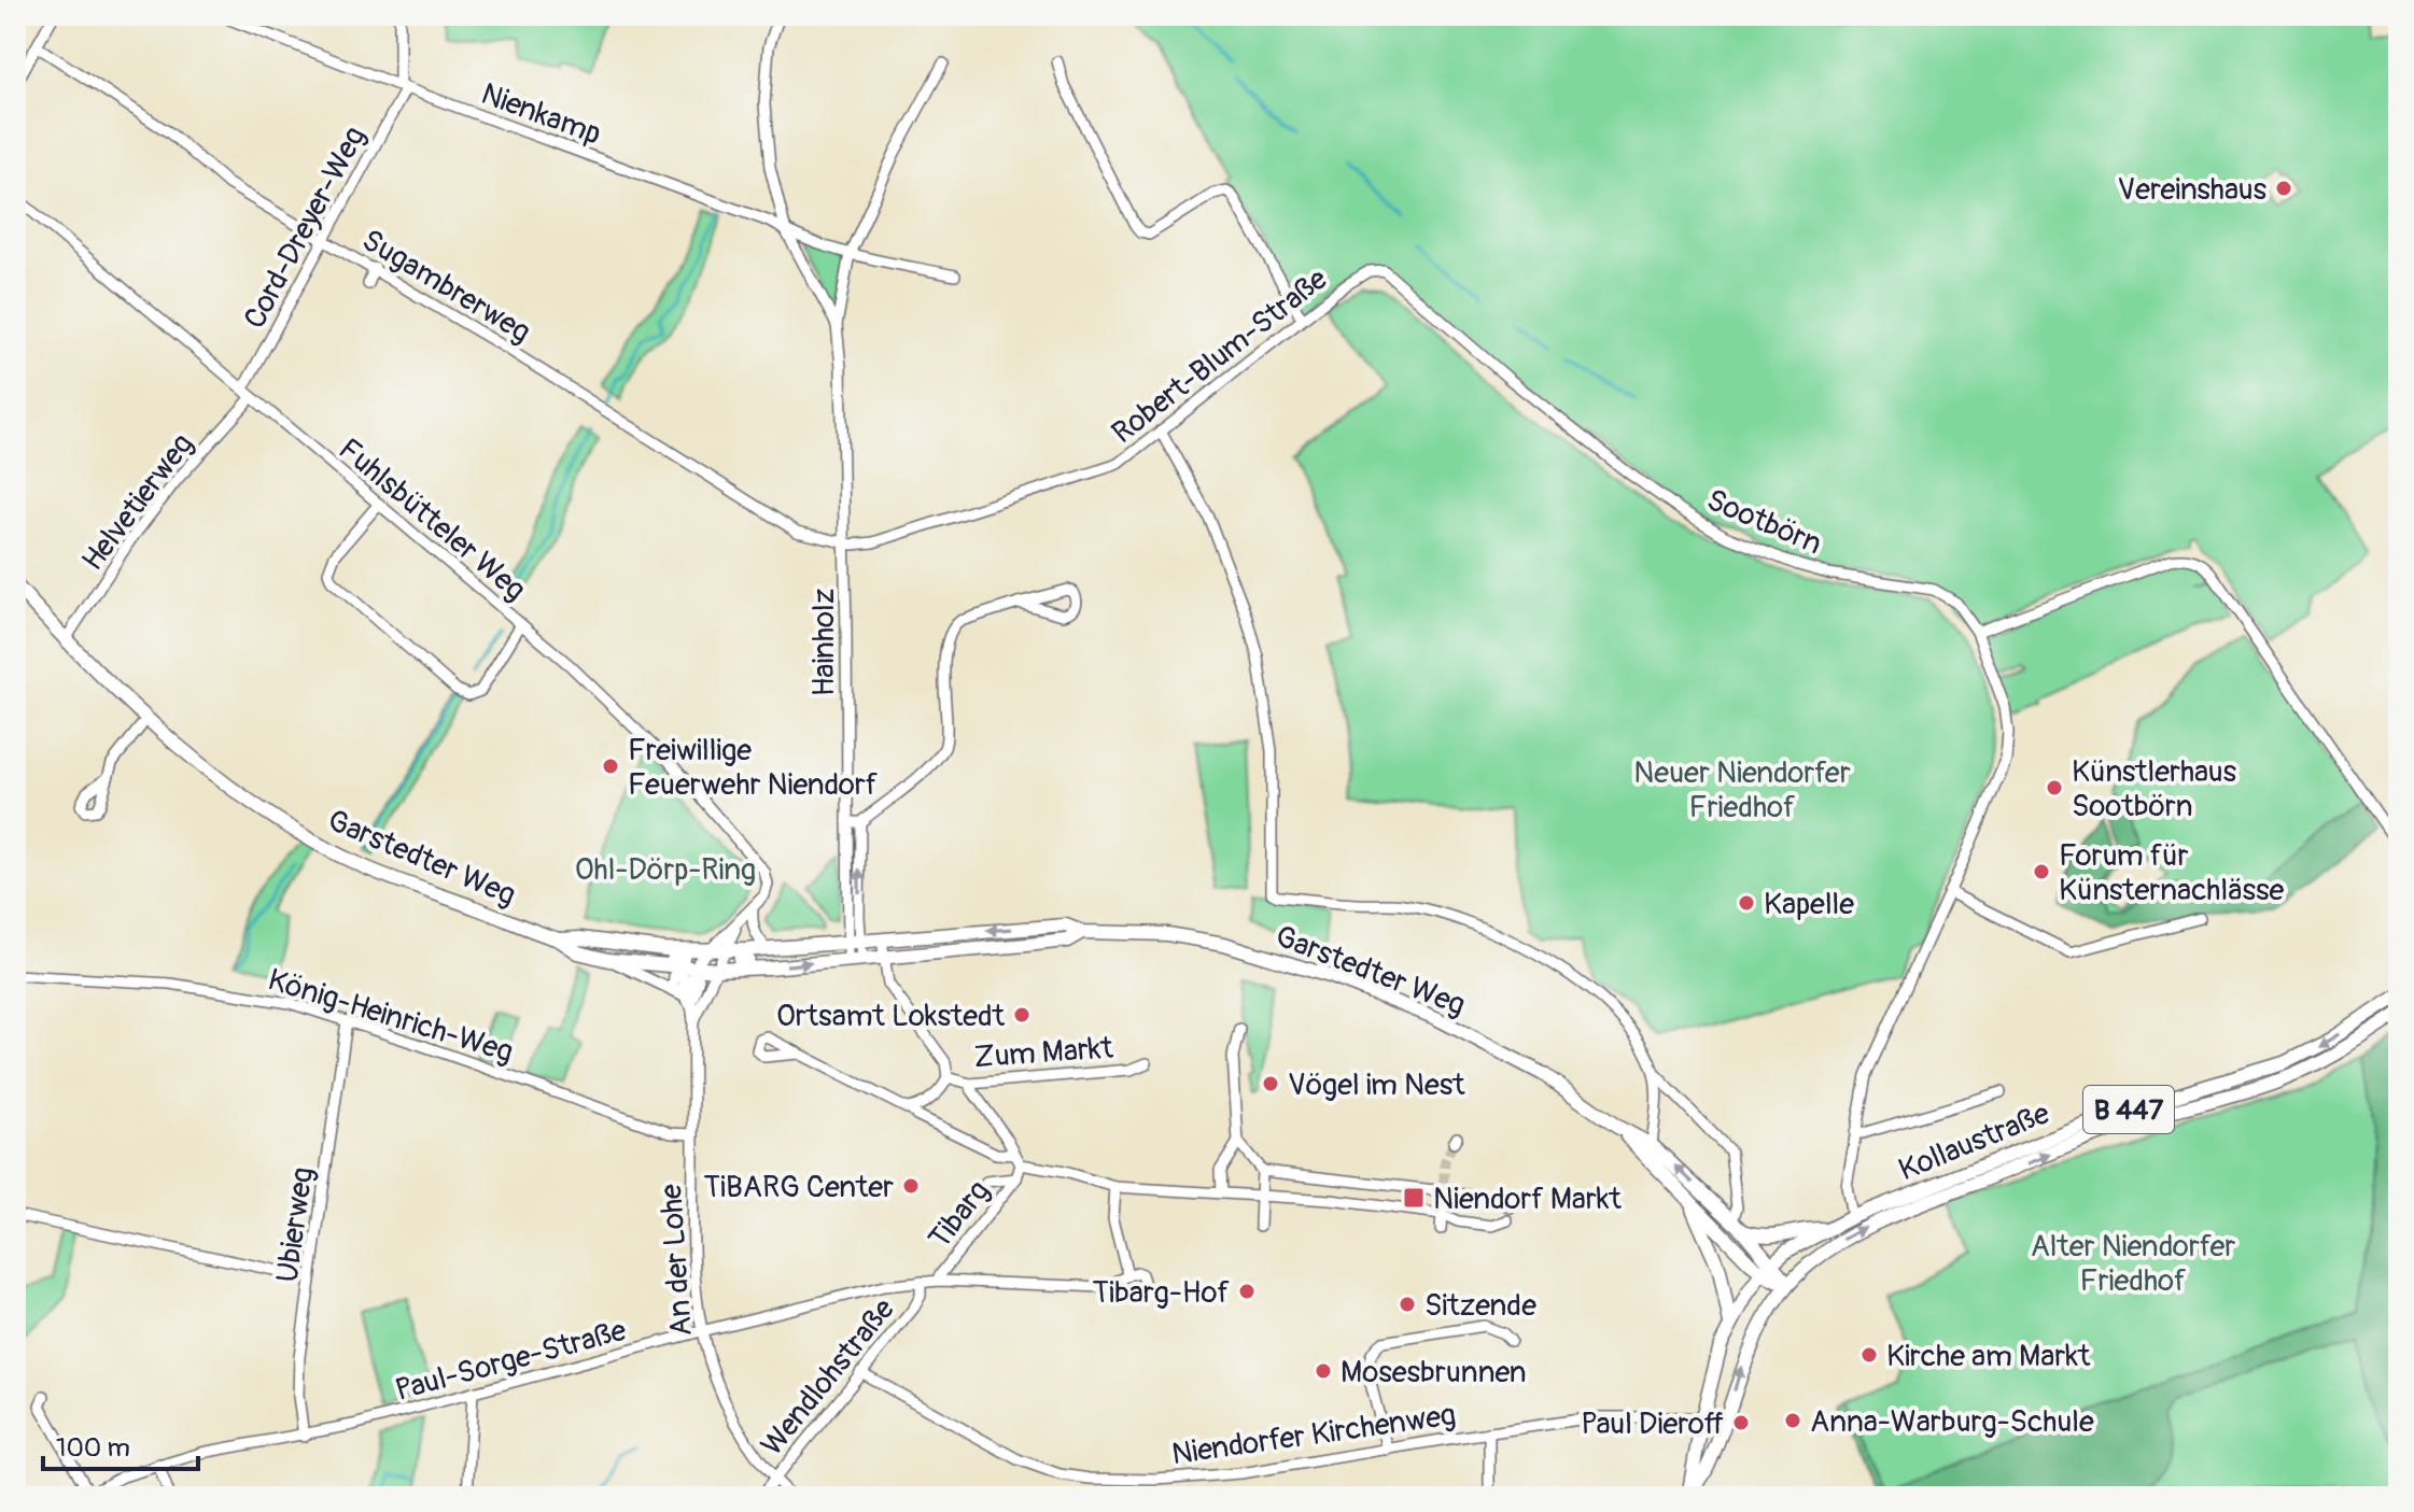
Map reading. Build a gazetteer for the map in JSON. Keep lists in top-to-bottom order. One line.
{"streets":{"main road":["Garstedter Weg","B 447","Kollaustraße"],"street":["Nienkamp","Cord-Dreyer-Weg","Sugambrerweg","Robert-Blum-Straße","Helvetierweg","Fuhlsbütteler Weg","Sootbörn","Hainholz","König-Heinrich-Weg","Zum Markt","Tibarg","Ubierweg","An der Lohe","Paul-Sorge-Straße","Wendlohstraße","Niendorfer Kirchenweg"]},"crossings":[["Nienkamp","Cord-Dreyer-Weg"],["Nienkamp","Hainholz"],["Cord-Dreyer-Weg","Sugambrerweg"],["Cord-Dreyer-Weg","Helvetierweg"],["Cord-Dreyer-Weg","Fuhlsbütteler Weg"],["Sugambrerweg","Robert-Blum-Straße"],["Sugambrerweg","Hainholz"],["Robert-Blum-Straße","Sootbörn"],["Robert-Blum-Straße","Hainholz"],["Helvetierweg","Fuhlsbütteler Weg"],["Helvetierweg","Garstedter Weg"],["Fuhlsbütteler Weg","Garstedter Weg"],["Fuhlsbütteler Weg","An der Lohe"],["Sootbörn","B 447"],["Sootbörn","Kollaustraße"],["Hainholz","Garstedter Weg"],["Garstedter Weg","Zum Markt"],["Garstedter Weg","B 447"],["Garstedter Weg","Kollaustraße"],["Garstedter Weg","An der Lohe"],["König-Heinrich-Weg","Ubierweg"],["König-Heinrich-Weg","An der Lohe"],["Zum Markt","Tibarg"],["B 447","Kollaustraße"],["B 447","Niendorfer Kirchenweg"],["Tibarg","Paul-Sorge-Straße"],["Ubierweg","Paul-Sorge-Straße"],["An der Lohe","Paul-Sorge-Straße"],["An der Lohe","Wendlohstraße"],["Paul-Sorge-Straße","Wendlohstraße"],["Wendlohstraße","Niendorfer Kirchenweg"]],"parks":["Neuer Niendorfer Friedhof","Ohl-Dörp-Ring","Alter Niendorfer Friedhof"],"places":{"other":["Vereinshaus","Freiwillige Feuerwehr Niendorf","Künstlerhaus Sootbörn","Forum für Künsternachlässe","Kapelle","Ortsamt Lokstedt","Vögel im Nest","TiBARG Center","Tibarg-Hof","Sitzende","Kirche am Markt","Mosesbrunnen","Anna-Warburg-Schule","Paul Dieroff"],"transit":["Niendorf Markt"]},"scale_bar":"100 m"}
